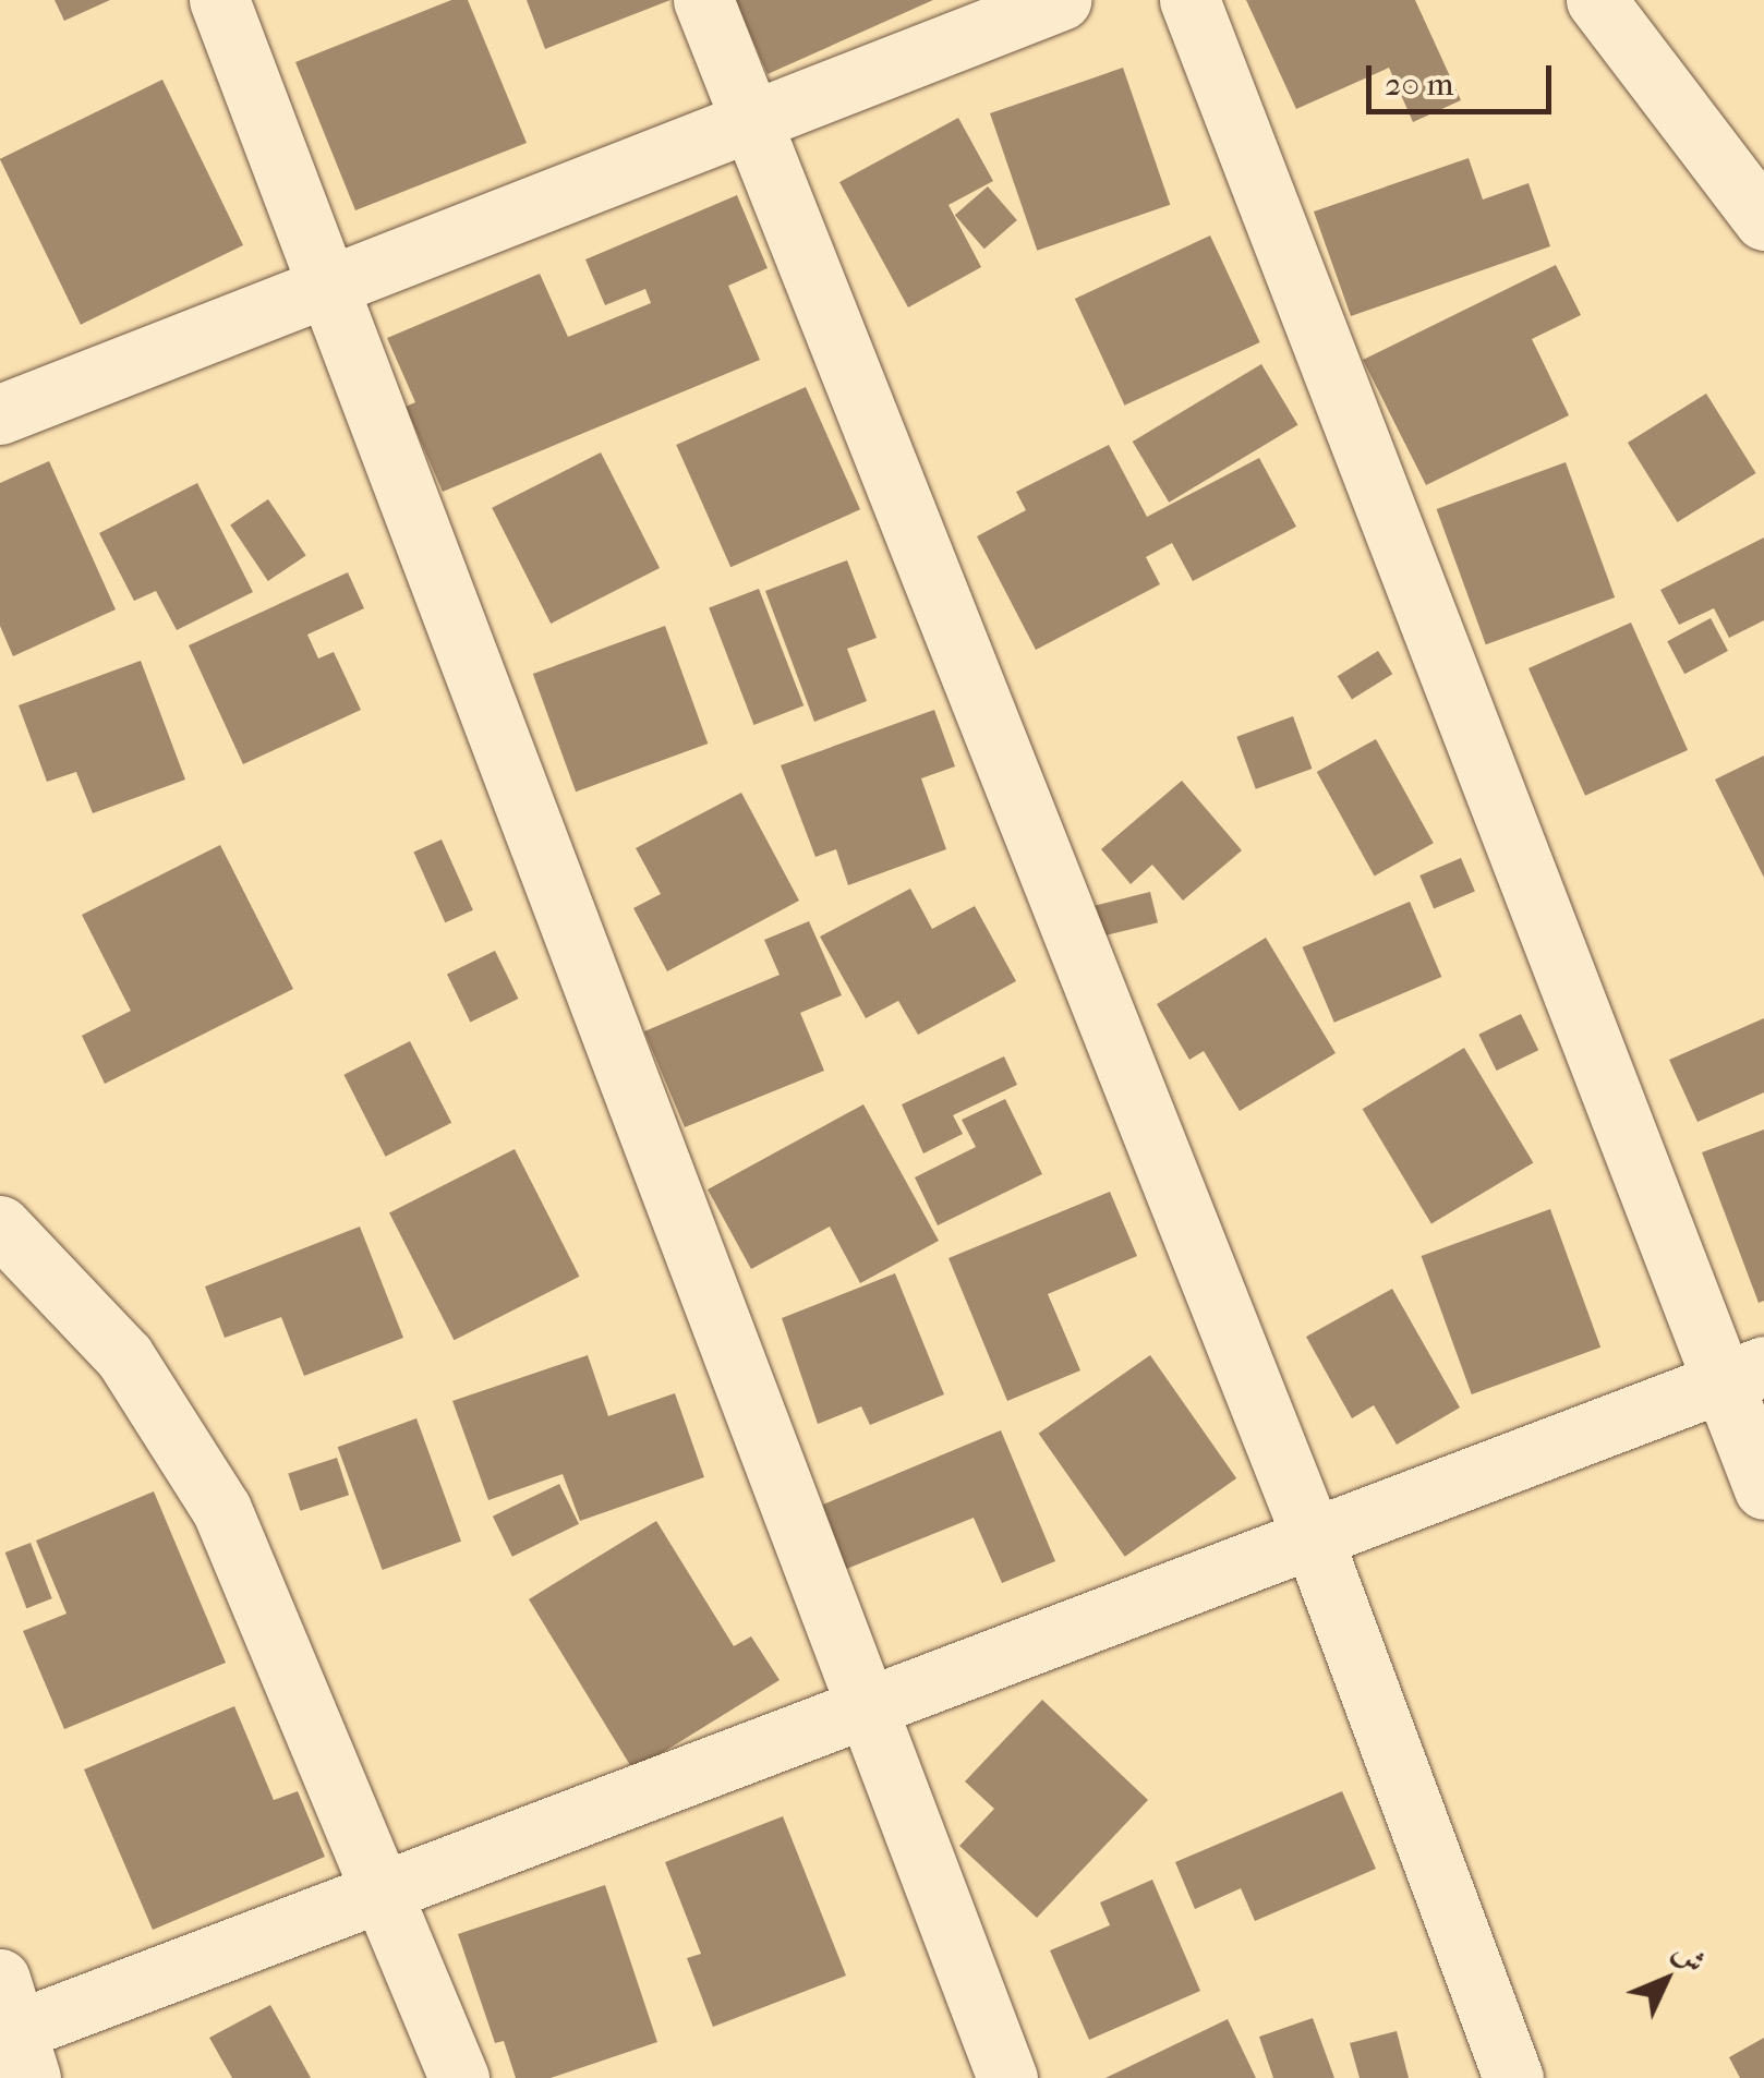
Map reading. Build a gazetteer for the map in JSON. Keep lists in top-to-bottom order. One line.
{"scale_bar":"20 m","north":"top right"}
